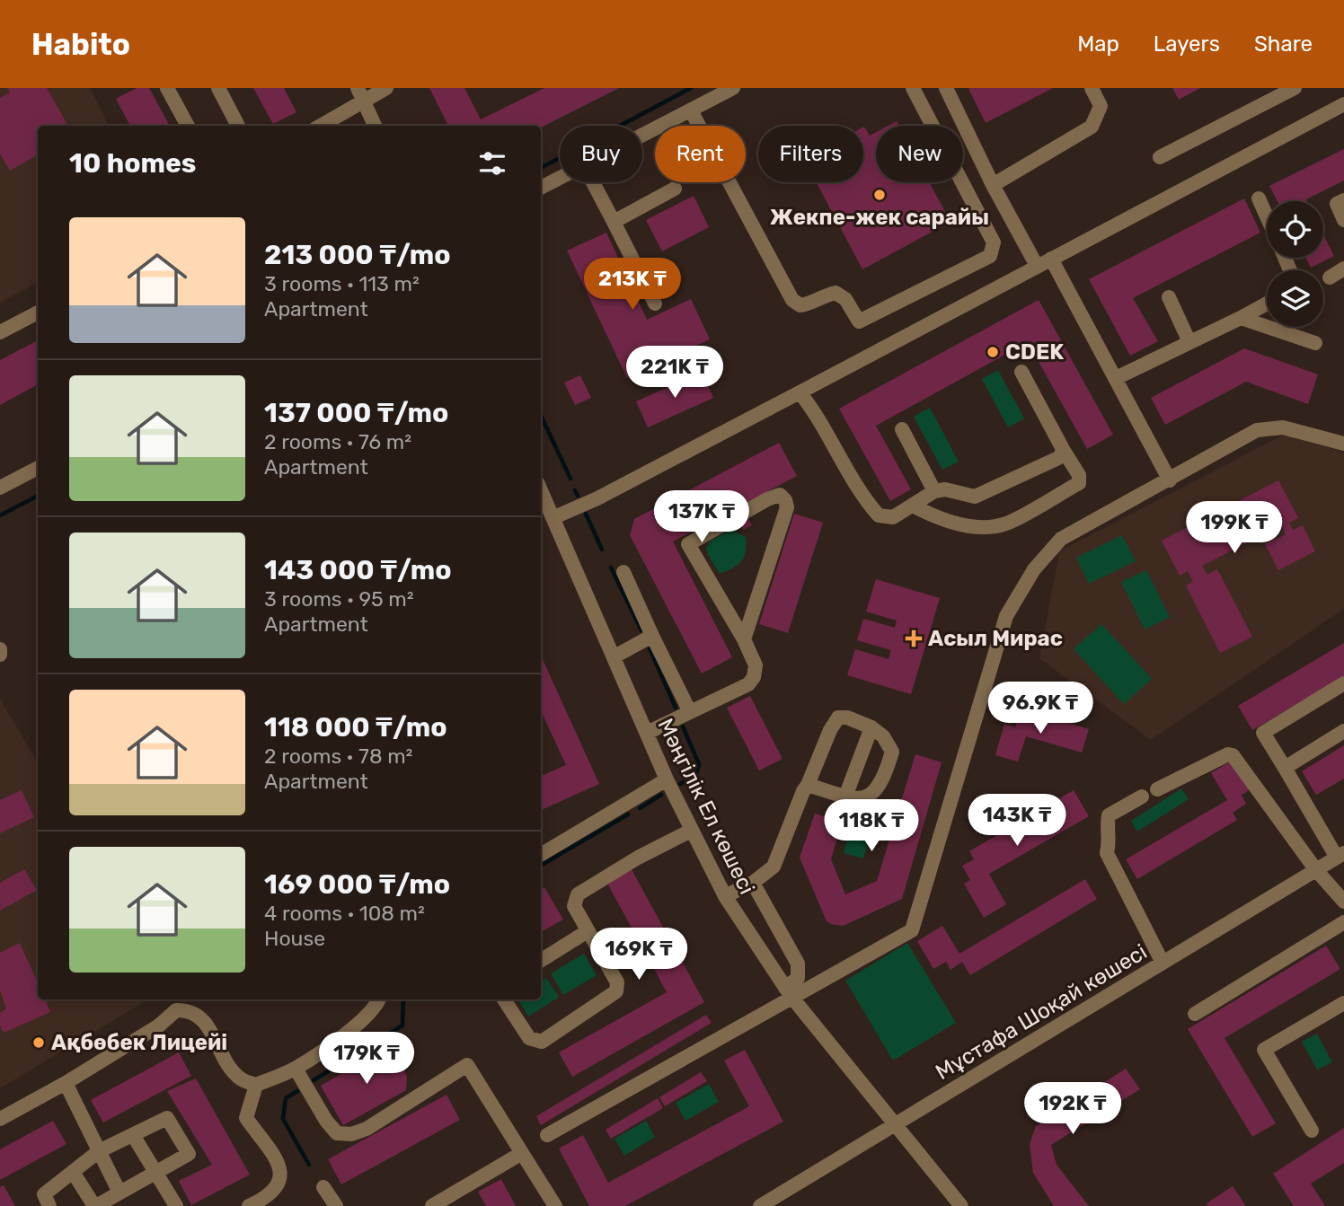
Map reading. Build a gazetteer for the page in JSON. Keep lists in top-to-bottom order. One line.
{"streets":{"street":["Мәңгілік Ел көшесі","Мұстафа Шоқай көшесі"]},"crossings":[["Мәңгілік Ел көшесі","Мұстафа Шоқай көшесі"]],"places":{"other":["Жекпе-жек сарайы","CDEK","Ақбөбек Лицейі"],"health":["Асыл Мирас"]},"page":{"header":"Habito","nav":["Map","Layers","Share"],"chip":["Buy","Rent","Filters","New"],"heading":"10 homes","list":[{"name":"213 000 ₸/mo","note":"3 rooms · 113 m² · Apartment"},{"name":"137 000 ₸/mo","note":"2 rooms · 76 m² · Apartment"},{"name":"143 000 ₸/mo","note":"3 rooms · 95 m² · Apartment"},{"name":"118 000 ₸/mo","note":"2 rooms · 78 m² · Apartment"},{"name":"169 000 ₸/mo","note":"4 rooms · 108 m² · House"}],"price":["213K ₸","221K ₸","137K ₸","199K ₸","96.9K ₸","143K ₸","118K ₸","169K ₸","179K ₸","192K ₸"]}}
